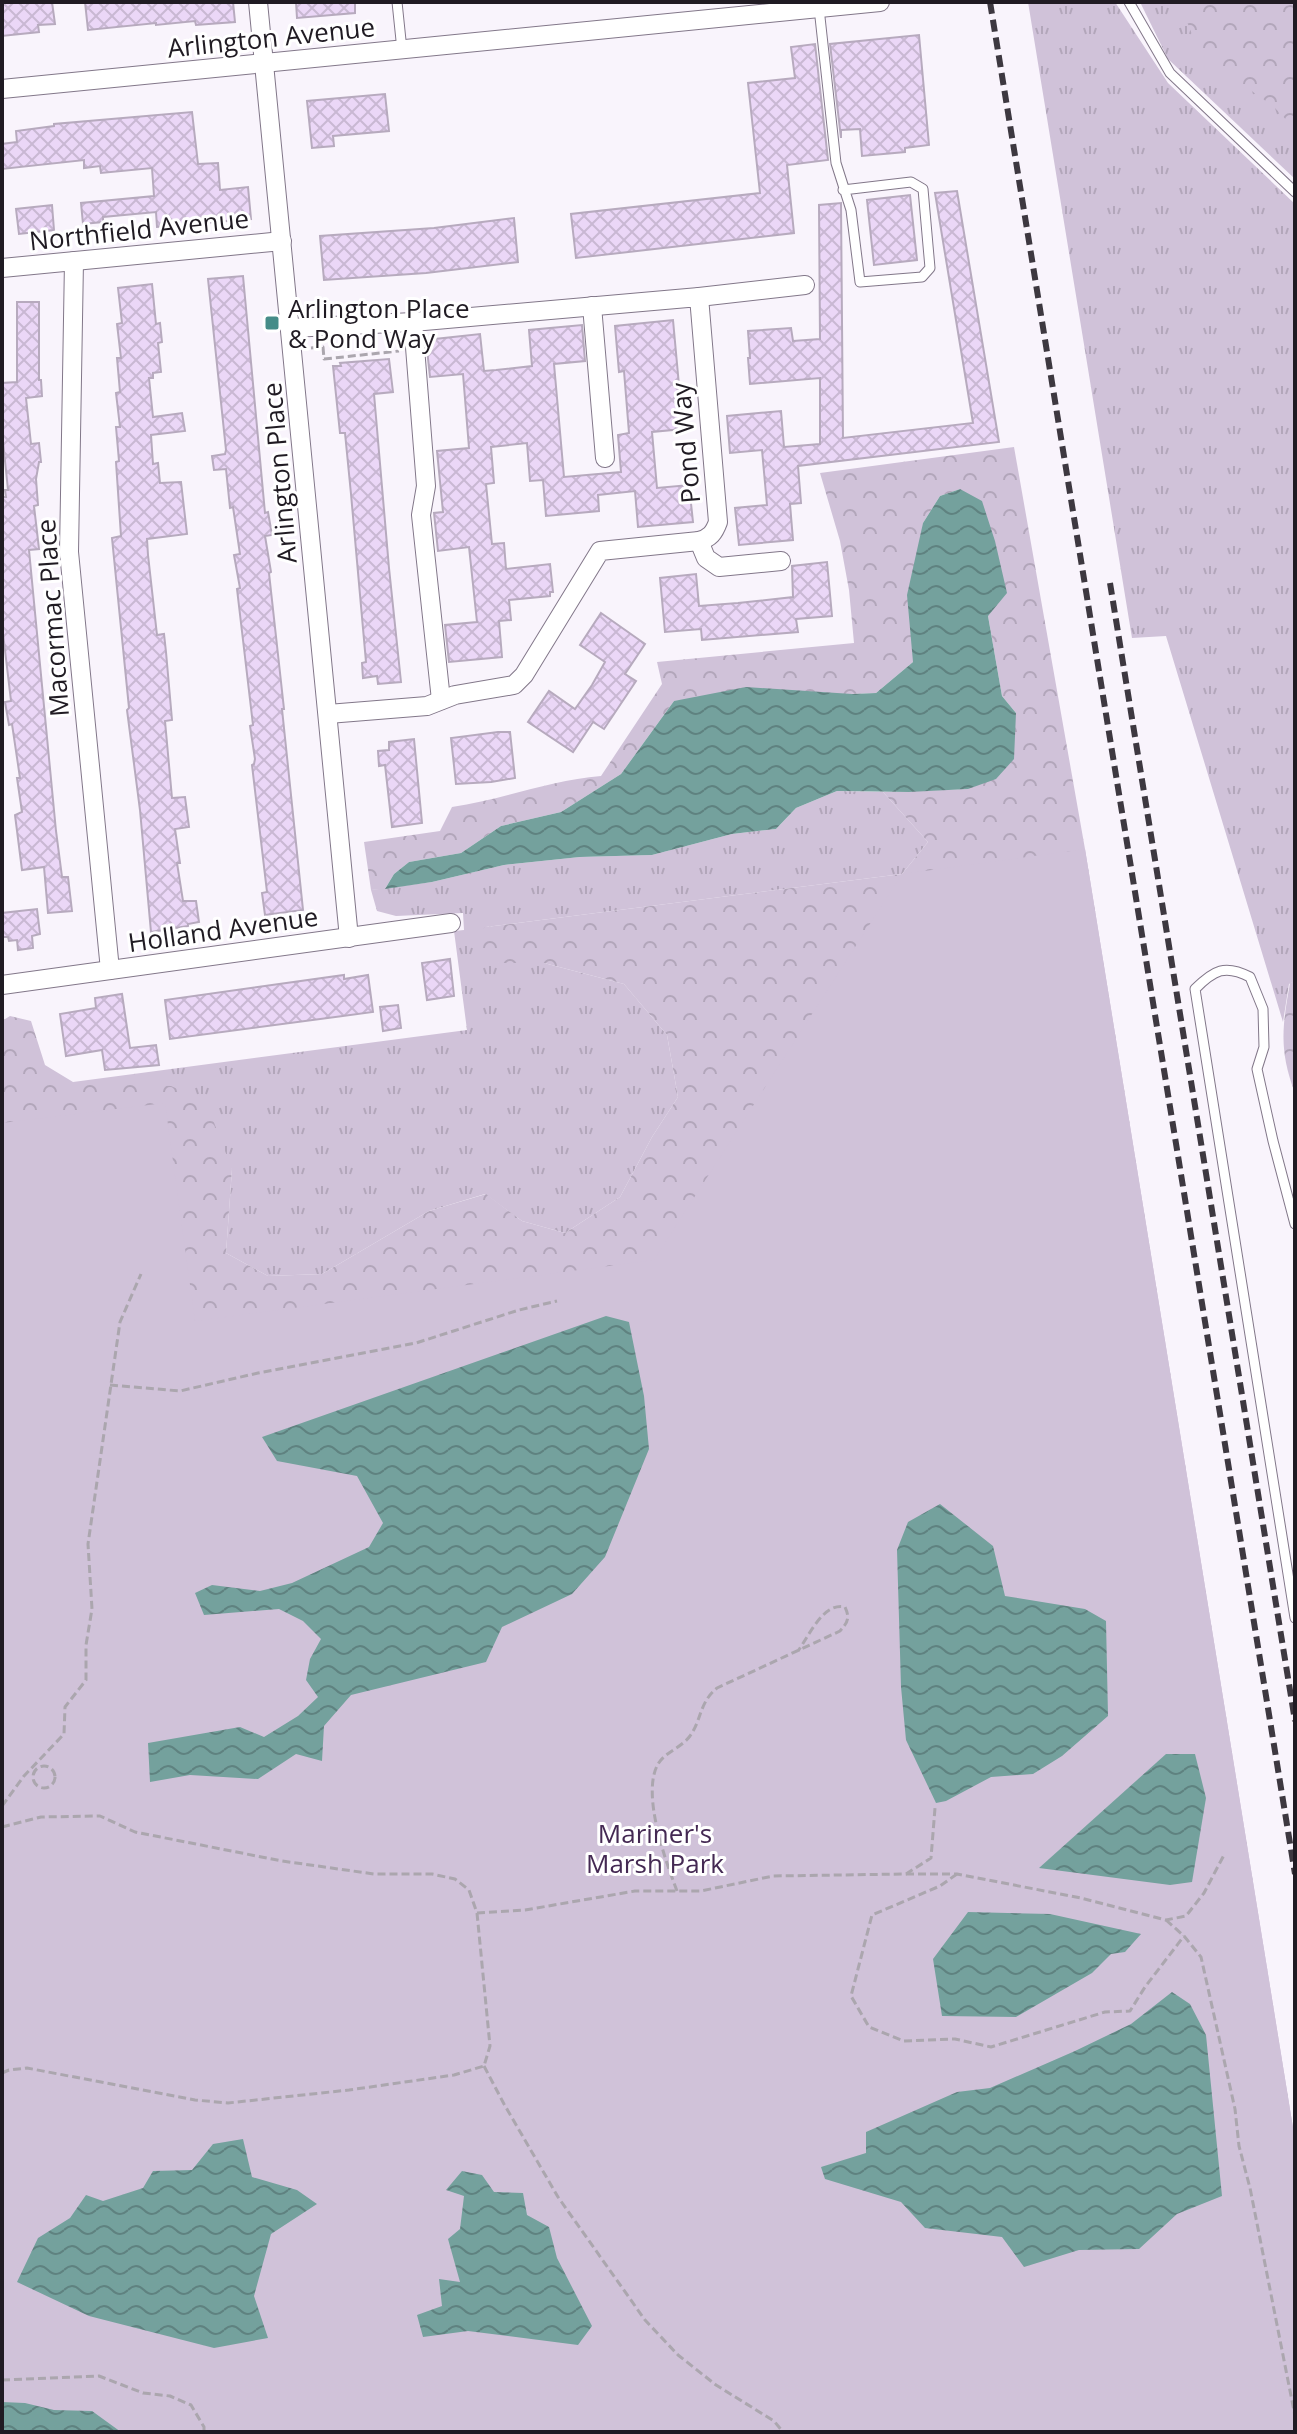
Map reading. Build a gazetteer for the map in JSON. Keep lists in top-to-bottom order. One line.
{"streets":{"street":["Arlington Avenue","Northfield Avenue","Pond Way","Arlington Place","Macormac Place","Holland Avenue"]},"crossings":[["Arlington Avenue","Arlington Place"],["Northfield Avenue","Arlington Place"],["Northfield Avenue","Macormac Place"],["Pond Way","Arlington Place"],["Arlington Place","Holland Avenue"],["Macormac Place","Holland Avenue"]],"parks":["Mariner's Marsh Park"],"places":{"transit":["Arlington Place & Pond Way"]}}
